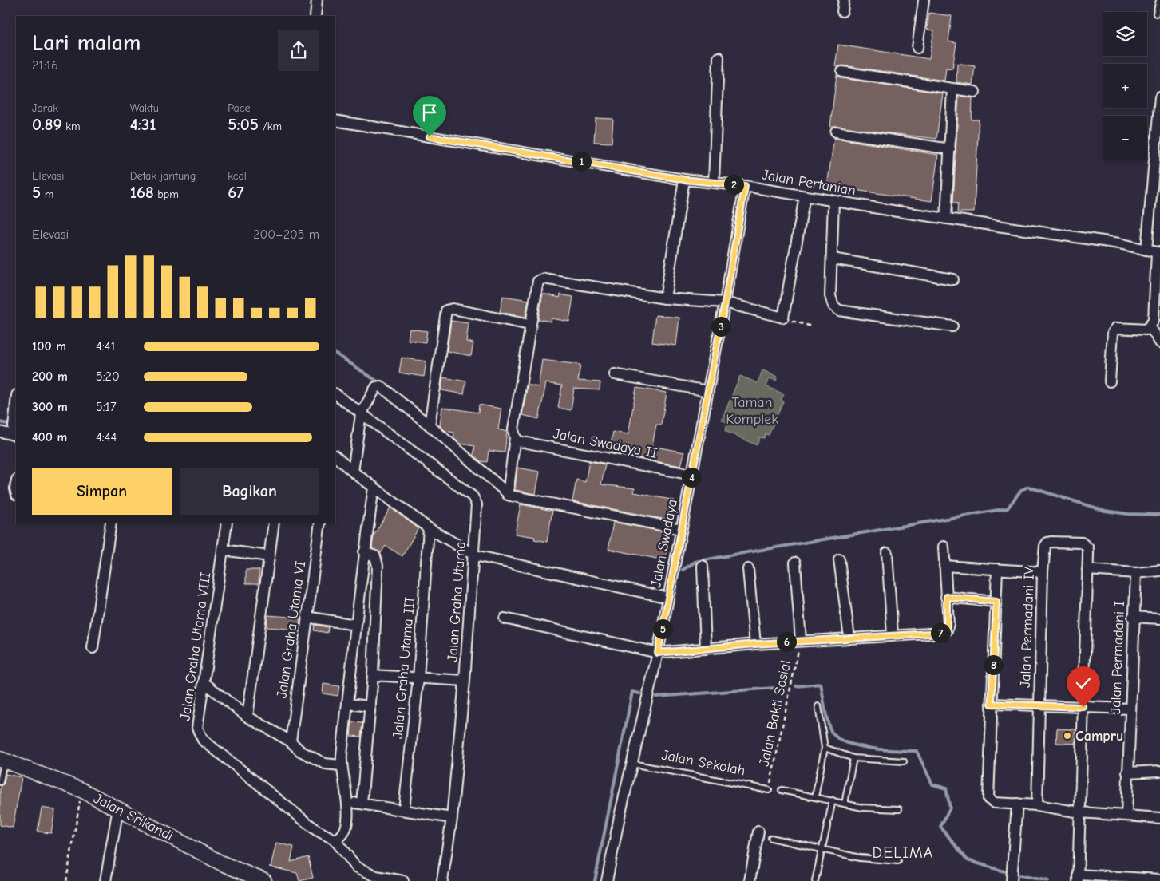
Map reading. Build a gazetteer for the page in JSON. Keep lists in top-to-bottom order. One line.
{"streets":{"main road":["Jalan Srikandi"],"street":["Jalan Pertanian","Jalan Swadaya II","Jalan Swadaya","Jalan Graha Utama","Jalan Permadani IV","Jalan Graha Utama VI","Jalan Graha Utama VIII","Jalan Permadani I","Jalan Graha Utama III"],"lane":["Jalan Sekolah"],"path":["Jalan Bakti Sosial"]},"crossings":[["Jalan Pertanian","Jalan Swadaya"],["Jalan Swadaya II","Jalan Swadaya"],["Jalan Swadaya","Jalan Sekolah"],["Jalan Bakti Sosial","Jalan Sekolah"]],"districts":["DELIMA"],"parks":["Taman Komplek"],"places":["Campru"],"page":{"map_buttons":["+","−"],"heading":["Lari malam","21:16"],"stats":[["Jarak","0.89 km"],["Waktu","4:31"],["Pace","5:05 /km"],["Elevasi","5 m"],["Detak jantung","168 bpm"],["kcal","67"]],"pins":["1","2","3","4","5","7","6","8"],"chart":["Elevasi","200–205 m"],"list":[{"name":"100 m","note":"4:41"},{"name":"200 m","note":"5:20"},{"name":"300 m","note":"5:17"},{"name":"400 m","note":"4:44"}],"buttons":["Simpan","Bagikan"]}}
